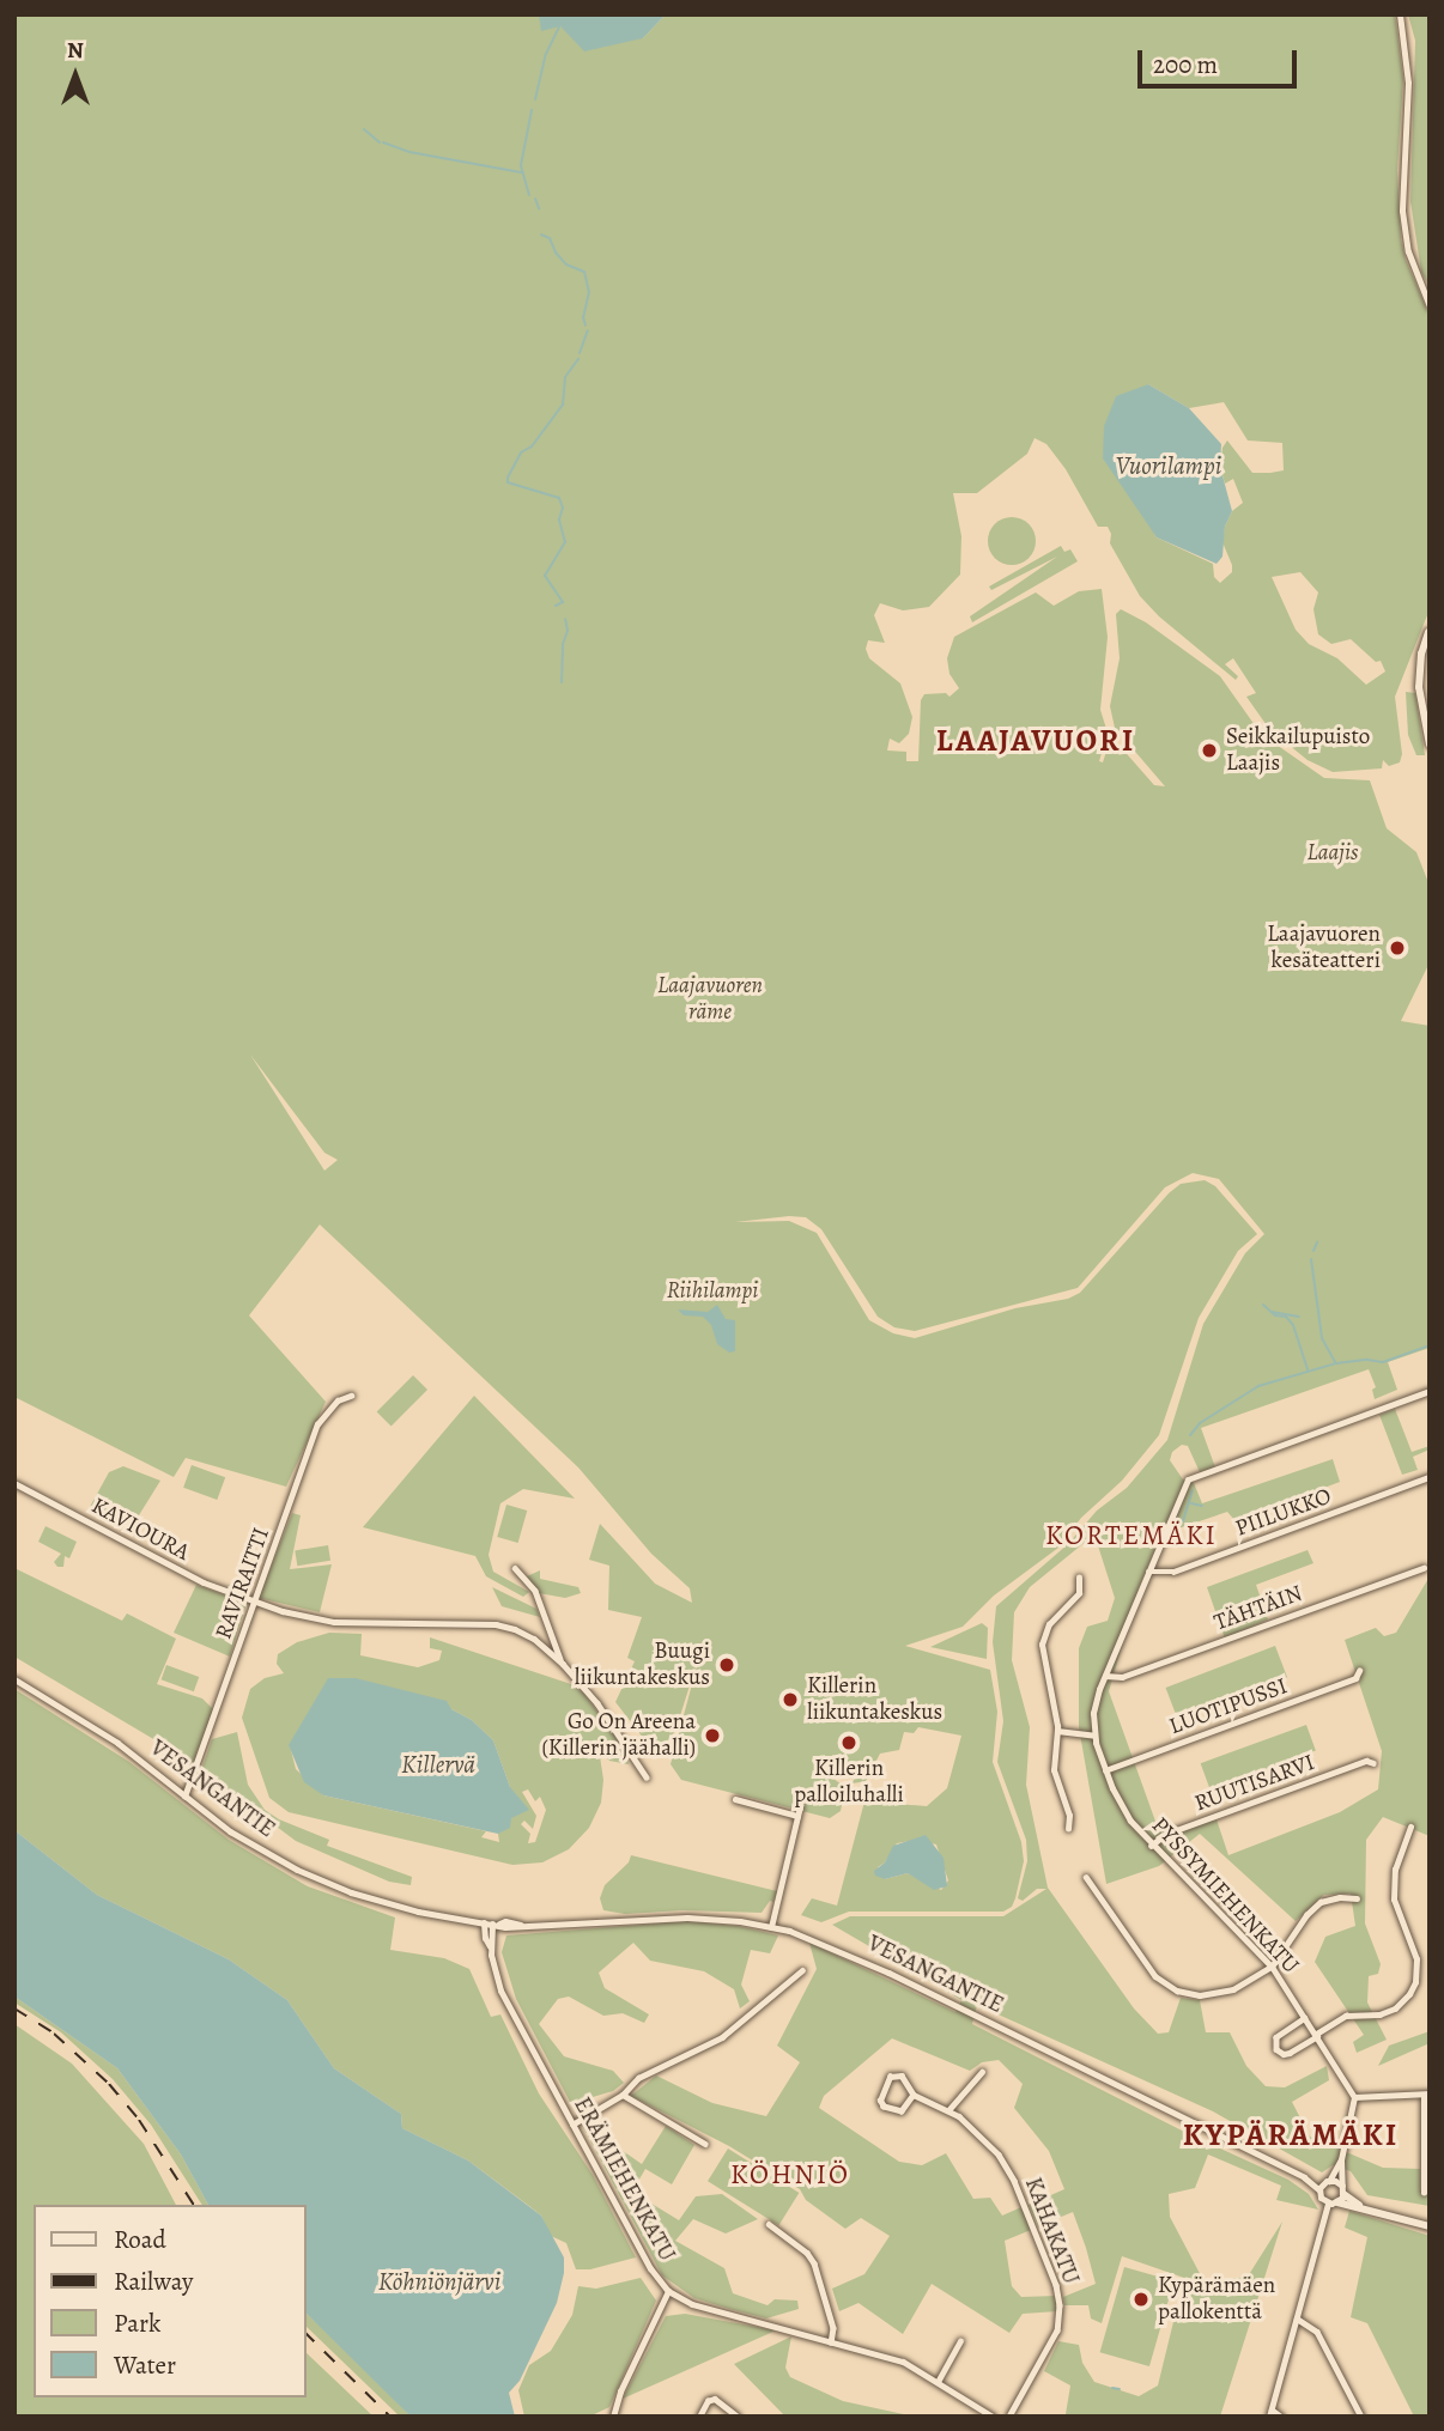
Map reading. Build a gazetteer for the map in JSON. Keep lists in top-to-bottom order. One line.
{"streets":{"street":["PIILUKKO","KAVIOURA","RAVIRAITTI","TÄHTÄIN","LUOTIPUSSI","RUUTISARVI","VESANGANTIE","PYSSYMIEHENKATU","ERÄMIEHENKATU","KAHAKATU"]},"crossings":[["PIILUKKO","PYSSYMIEHENKATU"],["KAVIOURA","RAVIRAITTI"],["RAVIRAITTI","VESANGANTIE"],["TÄHTÄIN","PYSSYMIEHENKATU"],["LUOTIPUSSI","PYSSYMIEHENKATU"],["RUUTISARVI","PYSSYMIEHENKATU"],["VESANGANTIE","ERÄMIEHENKATU"]],"districts":["LAAJAVUORI","KORTEMÄKI","KYPÄRÄMÄKI","KÖHNIÖ"],"water":["Vuorilampi","Killervä","Köhniönjärvi"],"parks":["Laajis","Laajavuoren räme","Riihilampi"],"places":["Seikkailupuisto Laajis","Laajavuoren kesäteatteri","Buugi liikuntakeskus","Killerin liikuntakeskus","Go On Areena (Killerin jäähalli)","Killerin palloiluhalli","Kypärämäen pallokenttä"],"legend":["Road","Railway","Park","Water"],"scale_bar":"200 m","north":"top"}
